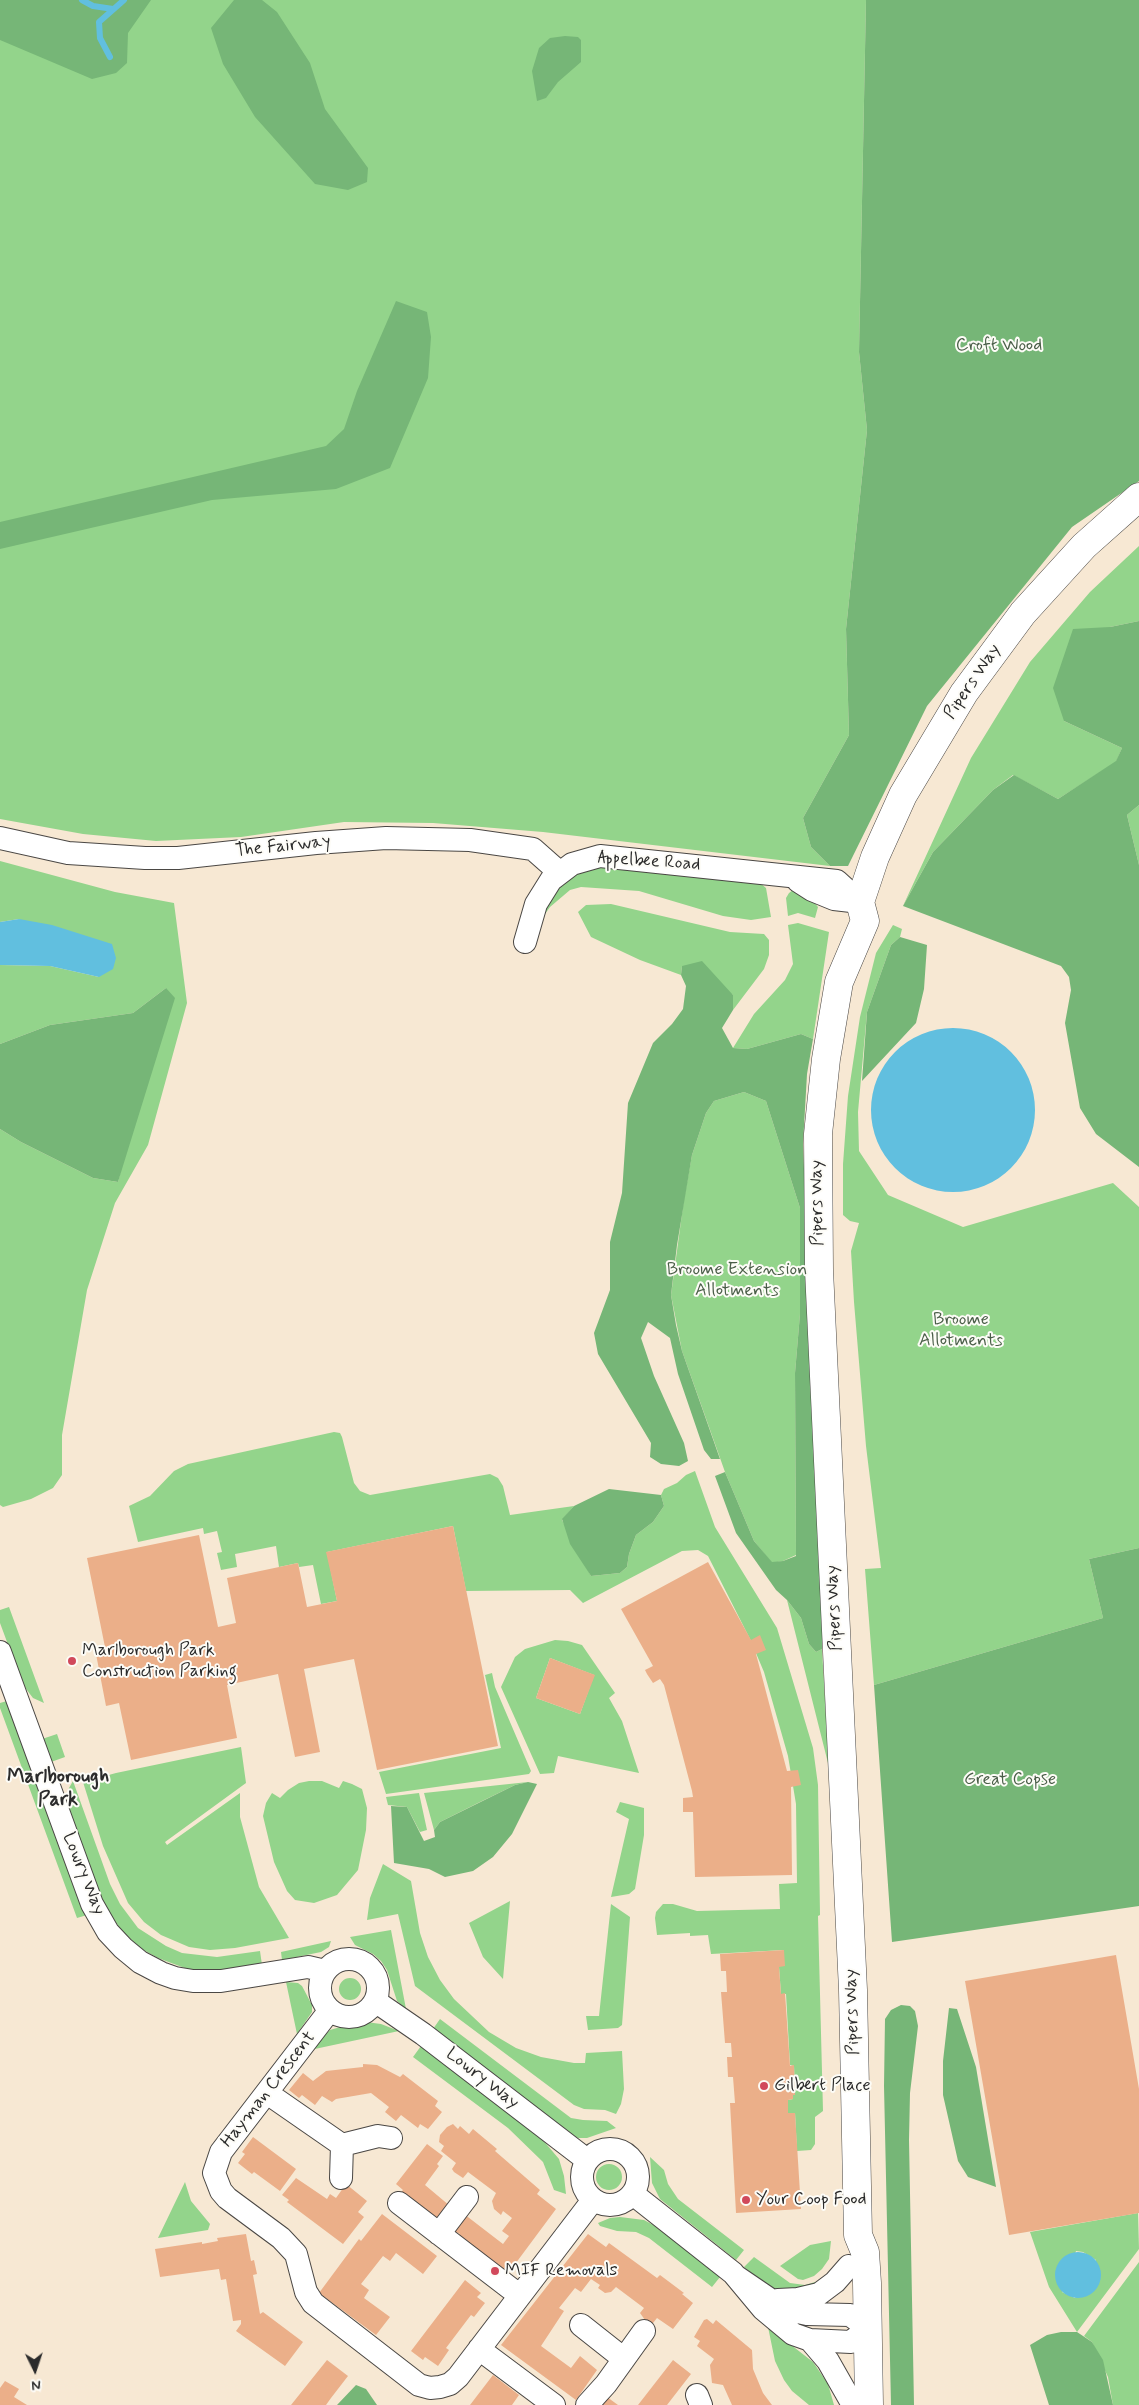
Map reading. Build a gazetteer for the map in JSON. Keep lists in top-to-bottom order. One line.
{"streets":{"main road":["Pipers Way"],"street":["The Fairway","Appelbee Road","Lowry Way","Hayman Crescent"]},"crossings":[["Pipers Way","Appelbee Road"],["The Fairway","Appelbee Road"],["Lowry Way","Hayman Crescent"]],"districts":["Marlborough Park"],"parks":["Croft Wood","Broome Extension Allotments","Broome Allotments","Great Copse"],"places":["Marlborough Park Construction Parking","Gilbert Place","Your Coop Food","MIF Removals"],"north":"bottom"}
